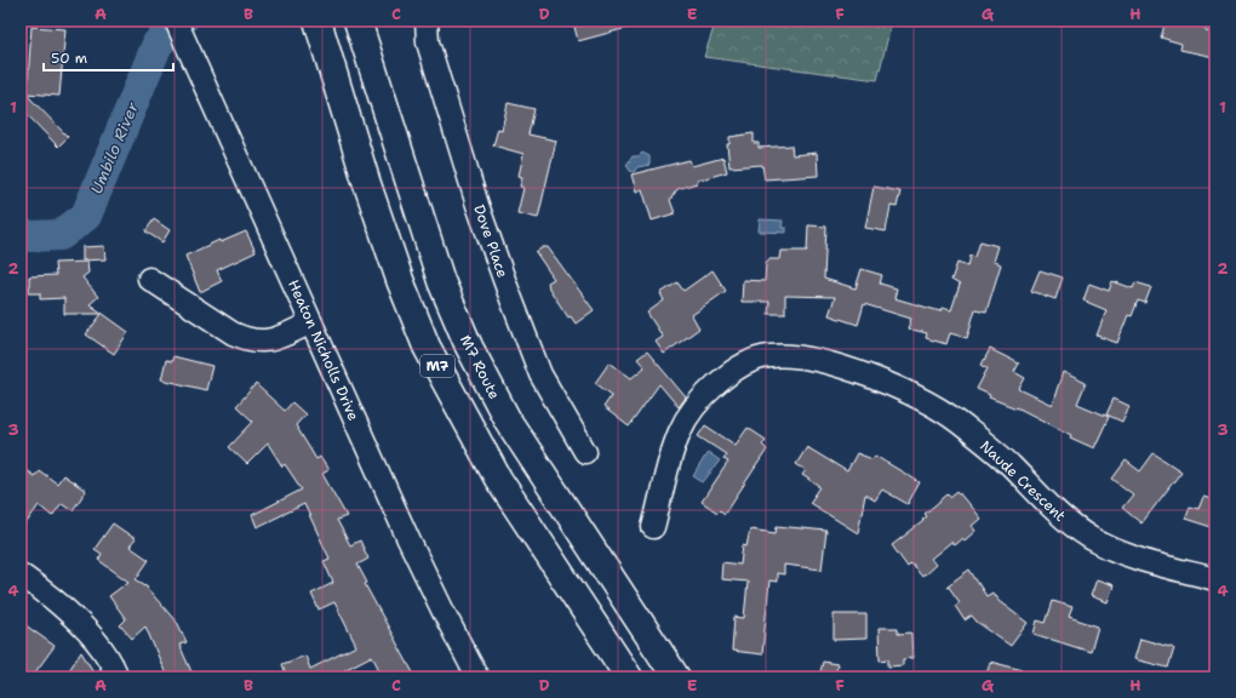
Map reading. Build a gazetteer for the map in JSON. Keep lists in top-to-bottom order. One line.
{"streets":{"highway":["M7","M7 Route"],"street":["Dove Place","Heaton Nicholls Drive","Naude Crescent"]},"water":["Umbilo River"],"scale_bar":"50 m","grid":{"columns":["A","B","C","D","E","F","G","H"],"rows":["1","2","3","4"]}}
